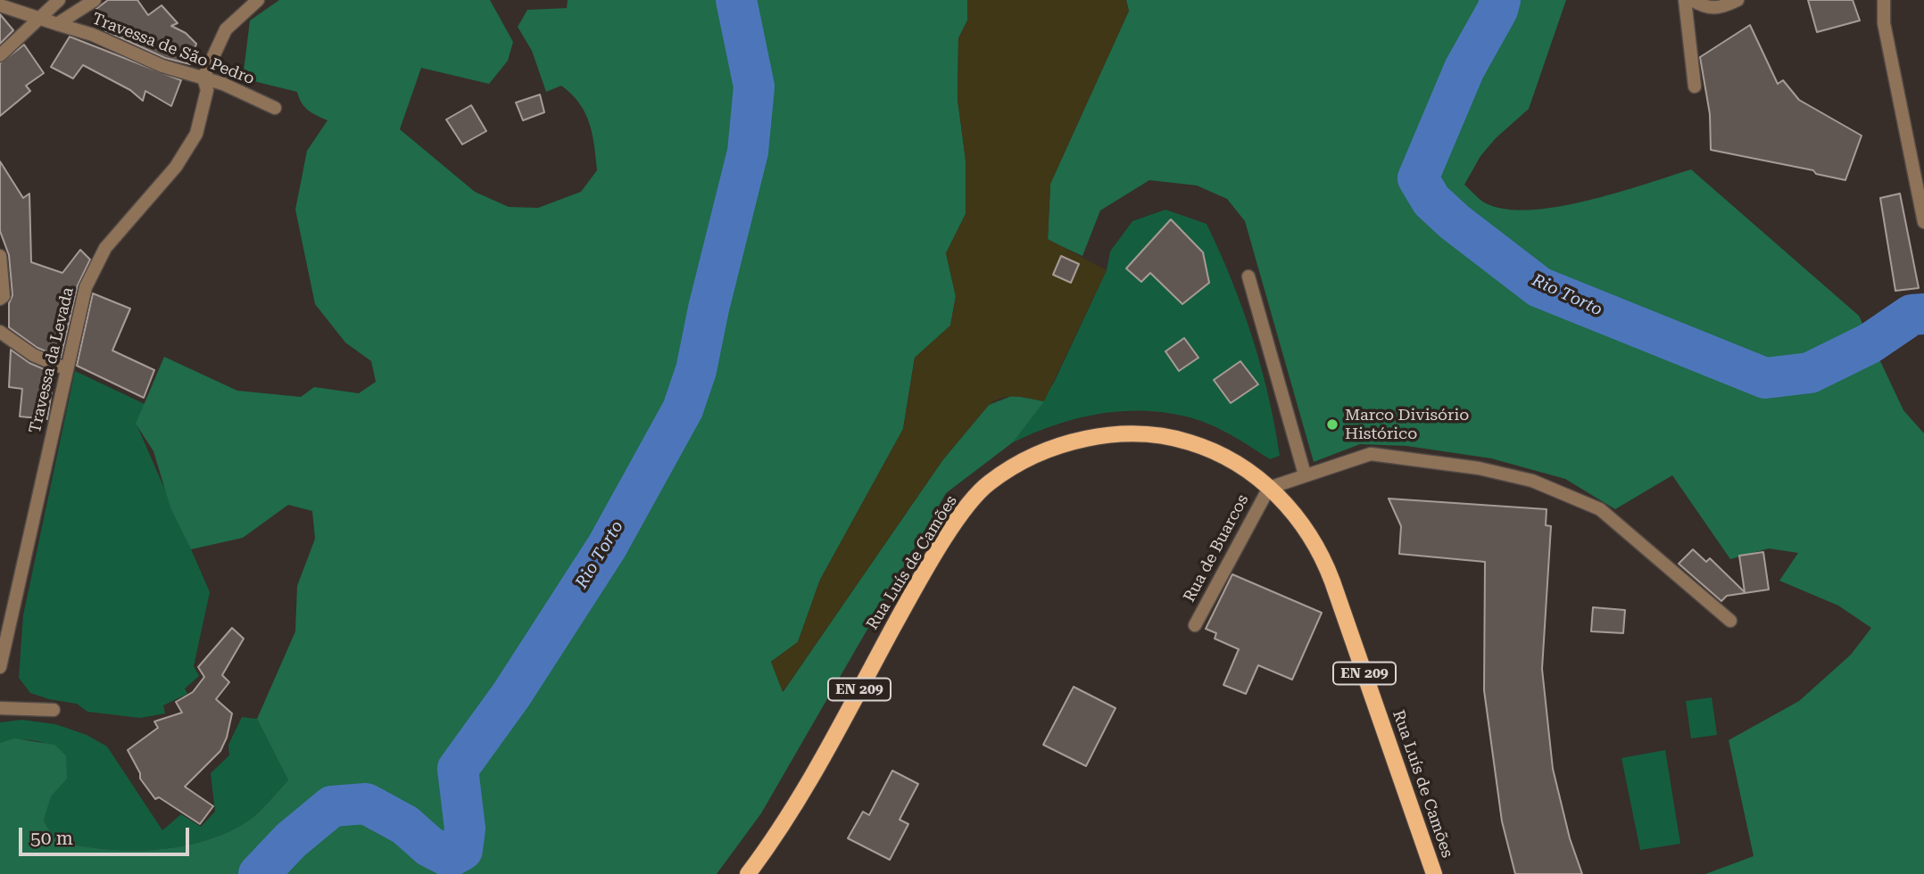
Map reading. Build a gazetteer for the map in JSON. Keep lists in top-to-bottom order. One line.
{"streets":{"main road":["Rua Luís de Camões","EN 209"],"street":["Travessa de São Pedro","Travessa da Levada","Rua de Buarcos"]},"crossings":[["Travessa de São Pedro","Travessa da Levada"],["Rua de Buarcos","Rua Luís de Camões"]],"water":["Rio Torto"],"places":["Marco Divisório Histórico"],"scale_bar":"50 m"}
